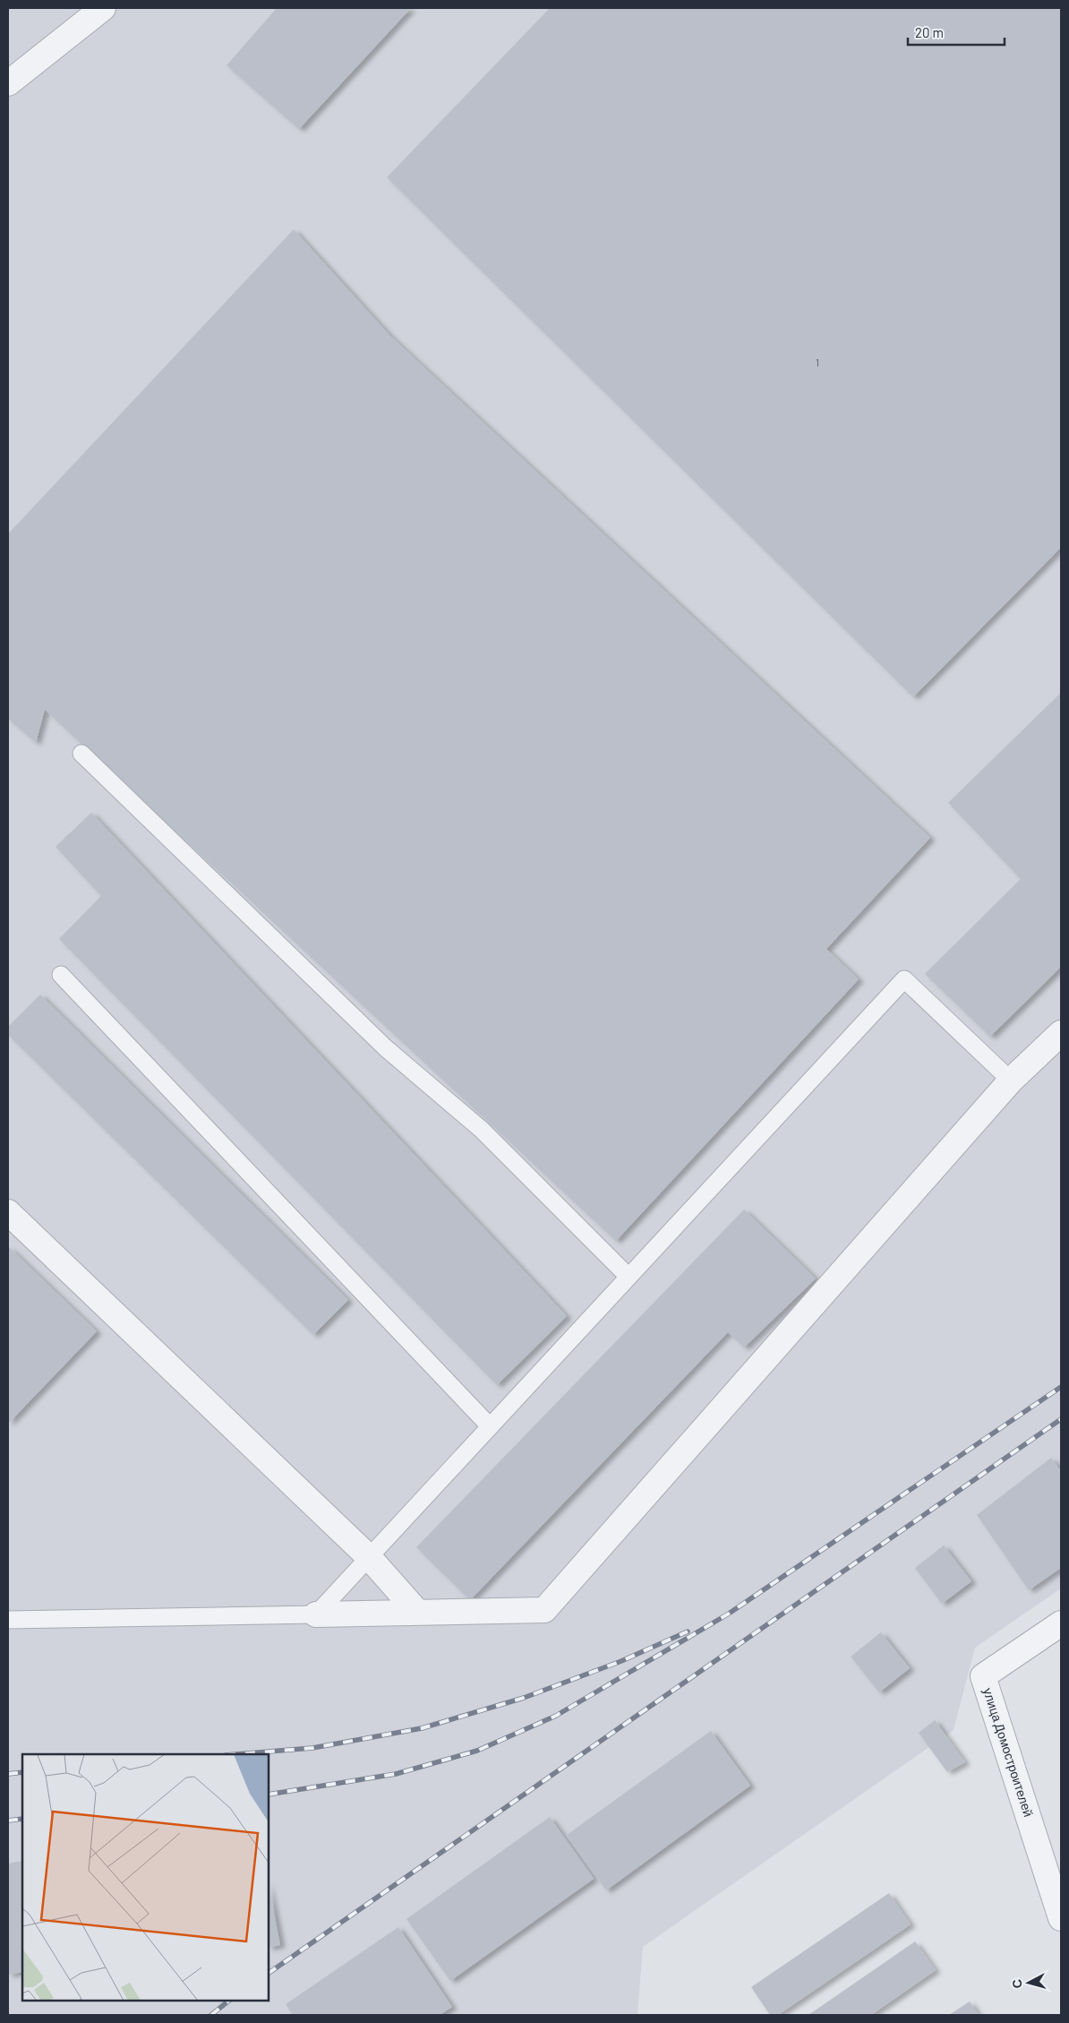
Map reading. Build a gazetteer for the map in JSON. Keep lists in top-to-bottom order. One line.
{"streets":{"street":["улица Домостроителей"]},"house_numbers":["1"],"scale_bar":"20 m","north":"left"}
